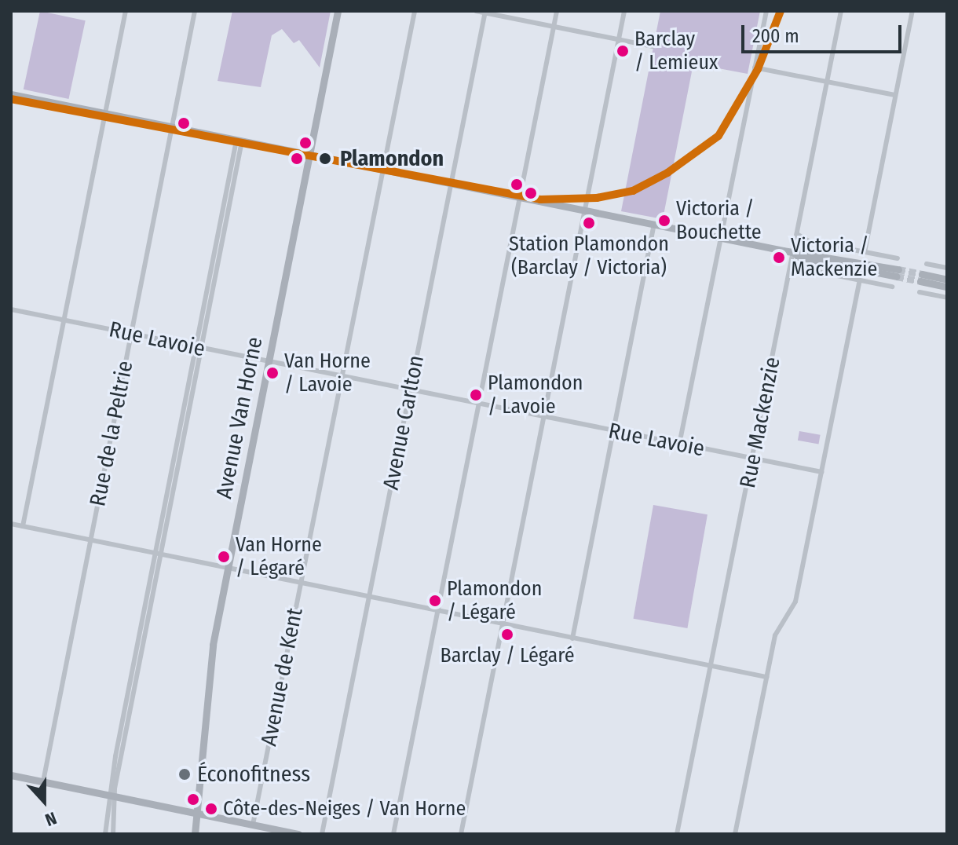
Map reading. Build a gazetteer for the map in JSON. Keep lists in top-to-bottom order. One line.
{"streets":{"main road":["Avenue Van Horne"],"street":["Rue Lavoie","Avenue Carlton","Rue Mackenzie","Rue de la Peltrie","Avenue de Kent"]},"crossings":[["Rue Lavoie","Avenue Van Horne"],["Rue Lavoie","Avenue Carlton"],["Rue Lavoie","Rue Mackenzie"],["Rue Lavoie","Rue de la Peltrie"],["Rue Lavoie","Avenue de Kent"]],"places":["Barclay / Lemieux","Plamondon","Victoria / Bouchette","Station Plamondon (Barclay / Victoria)","Victoria / Mackenzie","Van Horne / Lavoie","Plamondon / Lavoie","Van Horne / Légaré","Plamondon / Légaré","Barclay / Légaré","Éconofitness","Côte-des-Neiges / Van Horne"],"scale_bar":"200 m","north":"bottom"}
